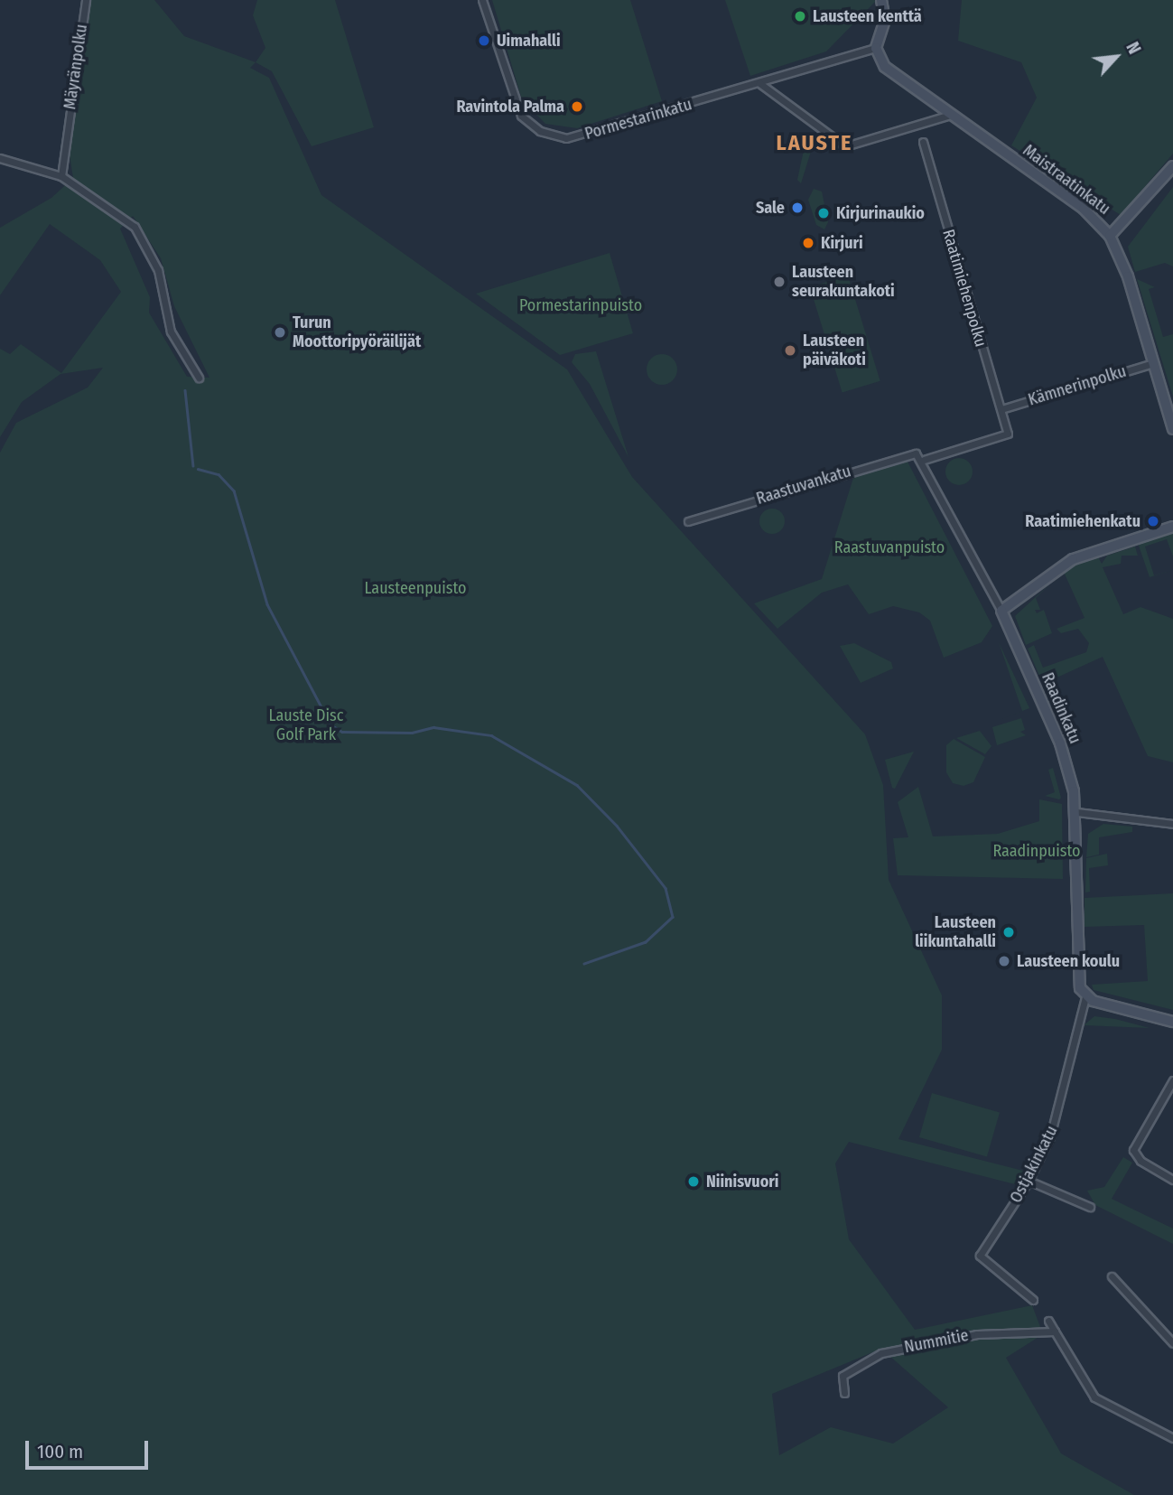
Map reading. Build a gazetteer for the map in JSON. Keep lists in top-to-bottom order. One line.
{"streets":{"street":["Mäyränpolku","Pormestarinkatu","Maistraatinkatu","Raatimiehenpolku","Kämnerinpolku","Raastuvankatu","Raadinkatu","Ostjakinkatu","Nummitie"]},"crossings":[["Pormestarinkatu","Maistraatinkatu"],["Maistraatinkatu","Kämnerinpolku"],["Raatimiehenpolku","Kämnerinpolku"],["Raatimiehenpolku","Raastuvankatu"],["Raastuvankatu","Raadinkatu"],["Raadinkatu","Ostjakinkatu"]],"districts":["LAUSTE"],"parks":["Pormestarinpuisto","Raastuvanpuisto","Lausteenpuisto","Lauste Disc Golf Park","Raadinpuisto"],"places":["Lausteen kenttä","Uimahalli","Ravintola Palma","Sale","Kirjurinaukio","Kirjuri","Lausteen seurakuntakoti","Turun Moottoripyöräilijät","Lausteen päiväkoti","Raatimiehenkatu","Lausteen liikuntahalli","Lausteen koulu","Niinisvuori"],"scale_bar":"100 m","north":"top right"}
